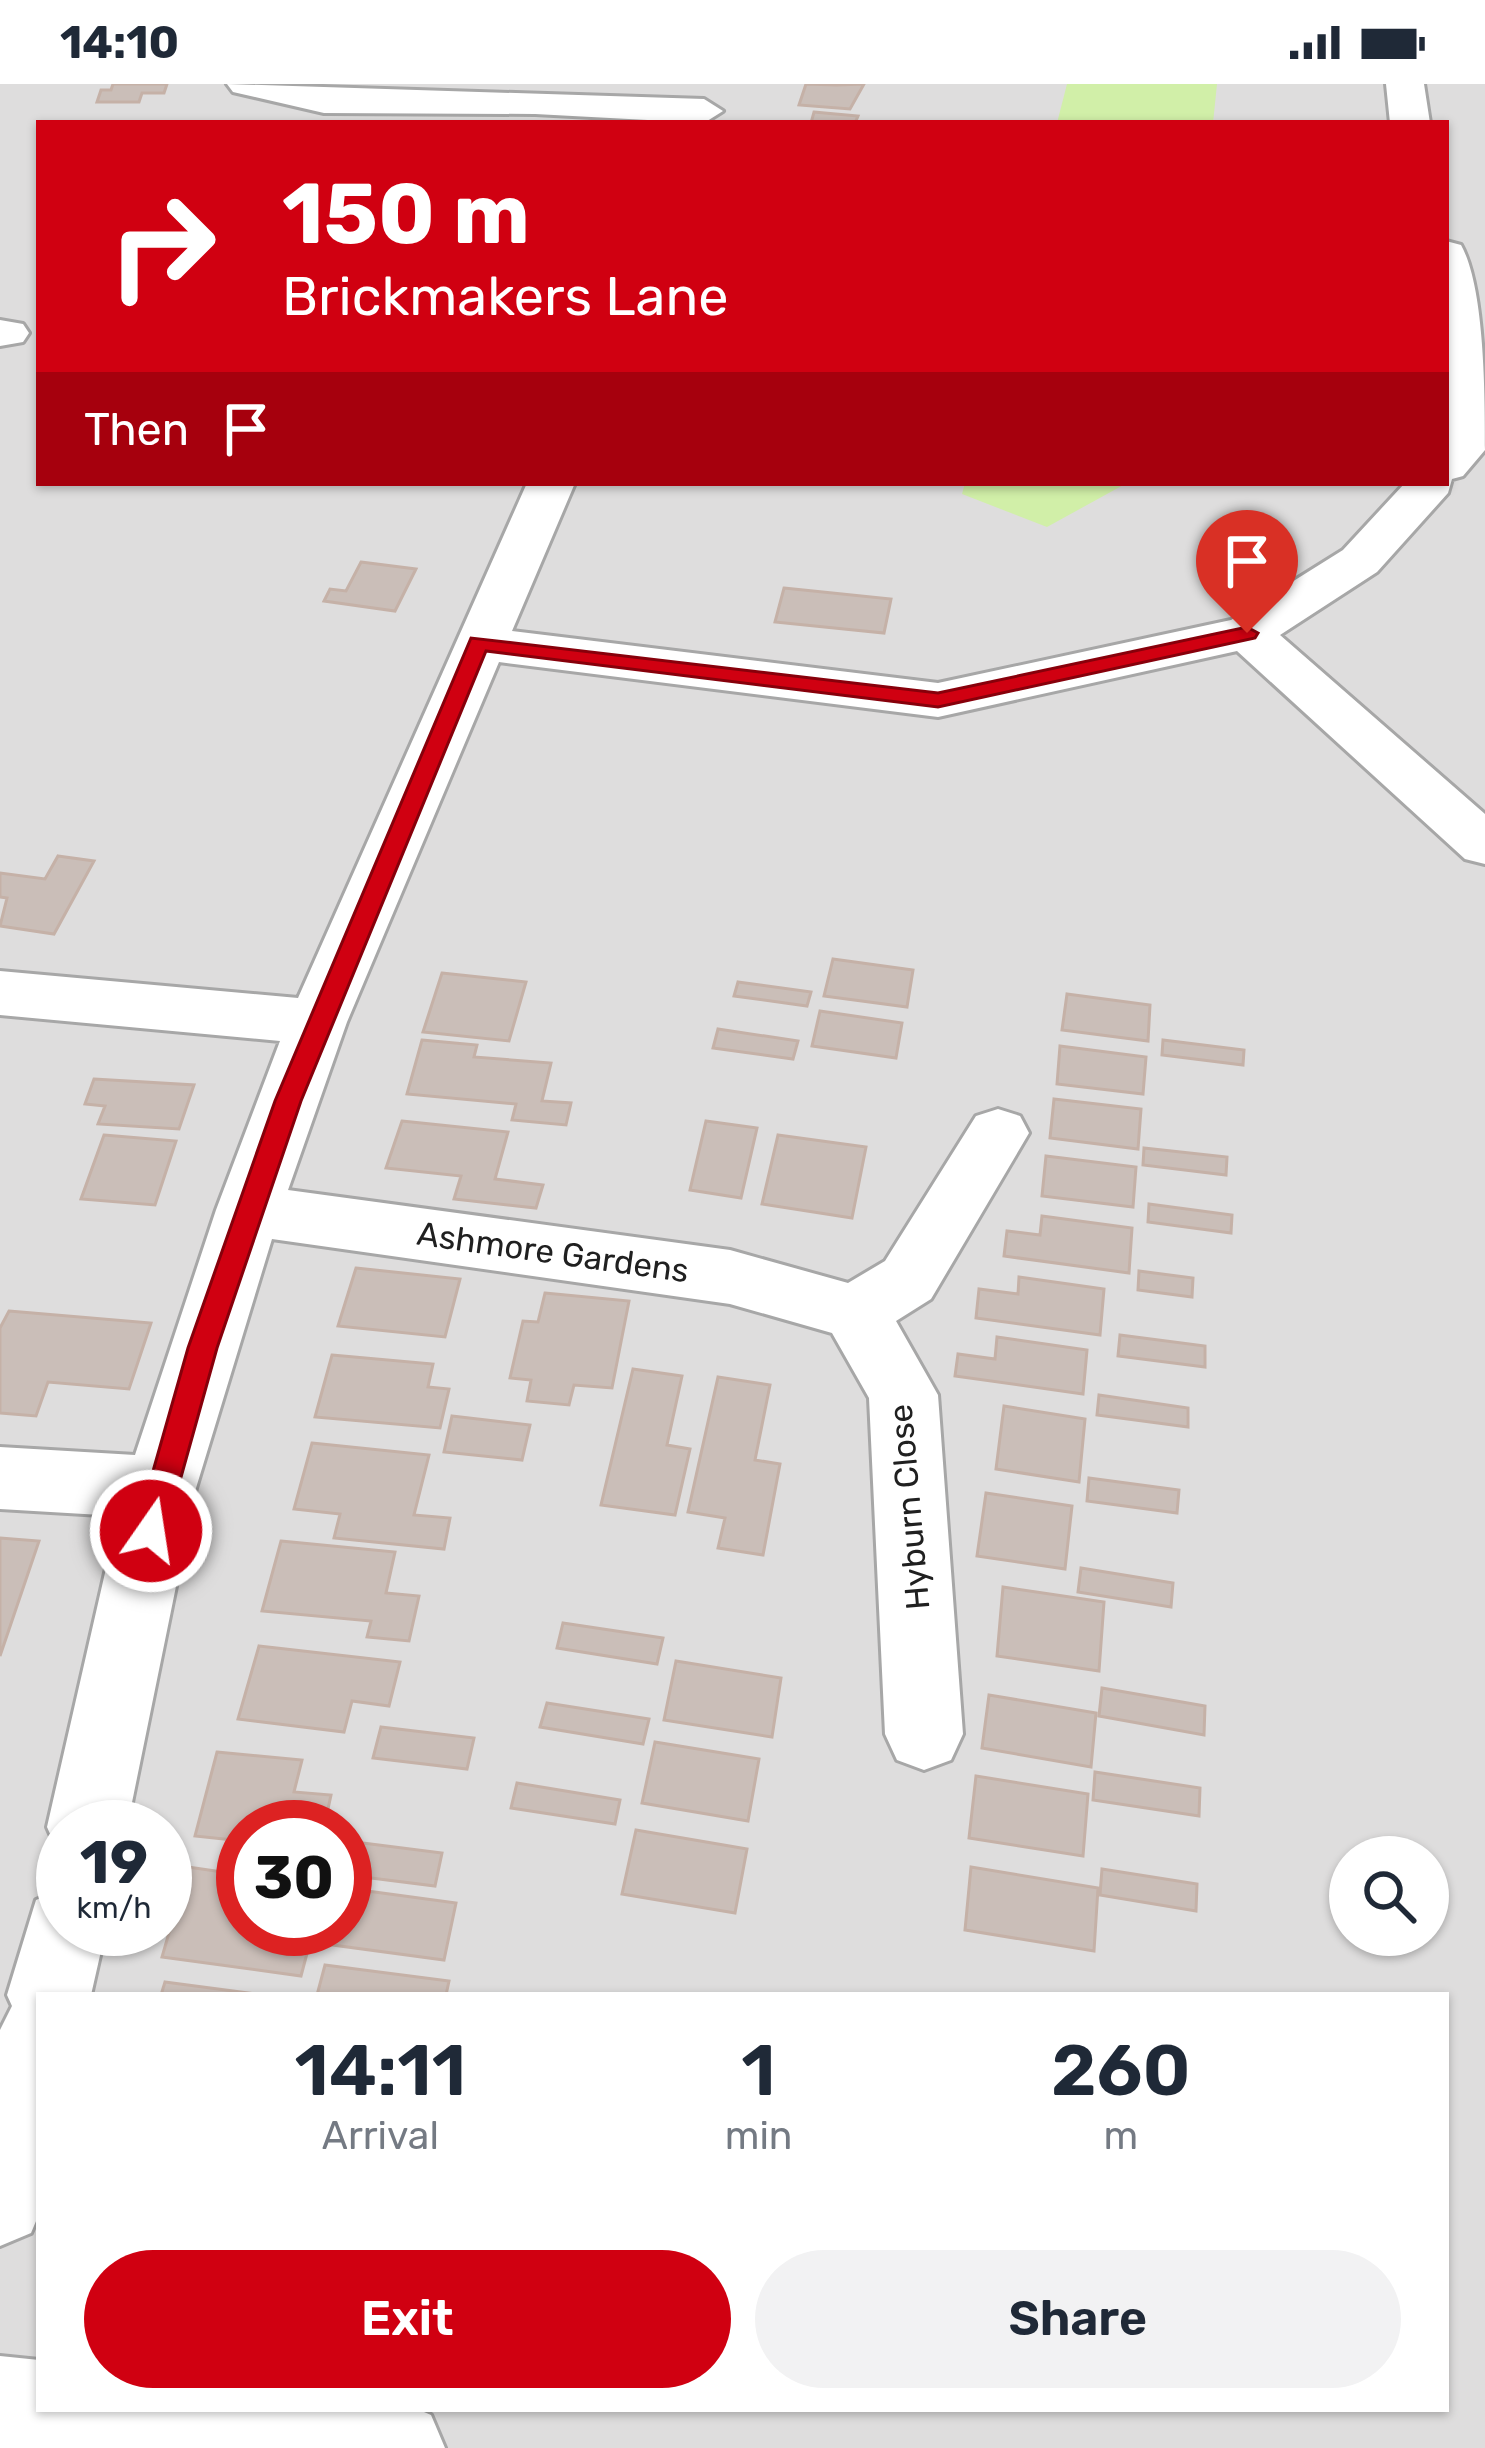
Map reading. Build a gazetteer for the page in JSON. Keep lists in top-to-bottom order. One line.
{"streets":{"street":["Ashmore Gardens","Hyburn Close"]},"crossings":[["Ashmore Gardens","Hyburn Close"]],"page":{"status":"14:10","turn":["150 m","Brickmakers Lane"],"then":"Then","speed":"19 km/h","limit":"30","eta":["14:11","Arrival","1","min","260","m"],"buttons":["Exit","Share"]}}
